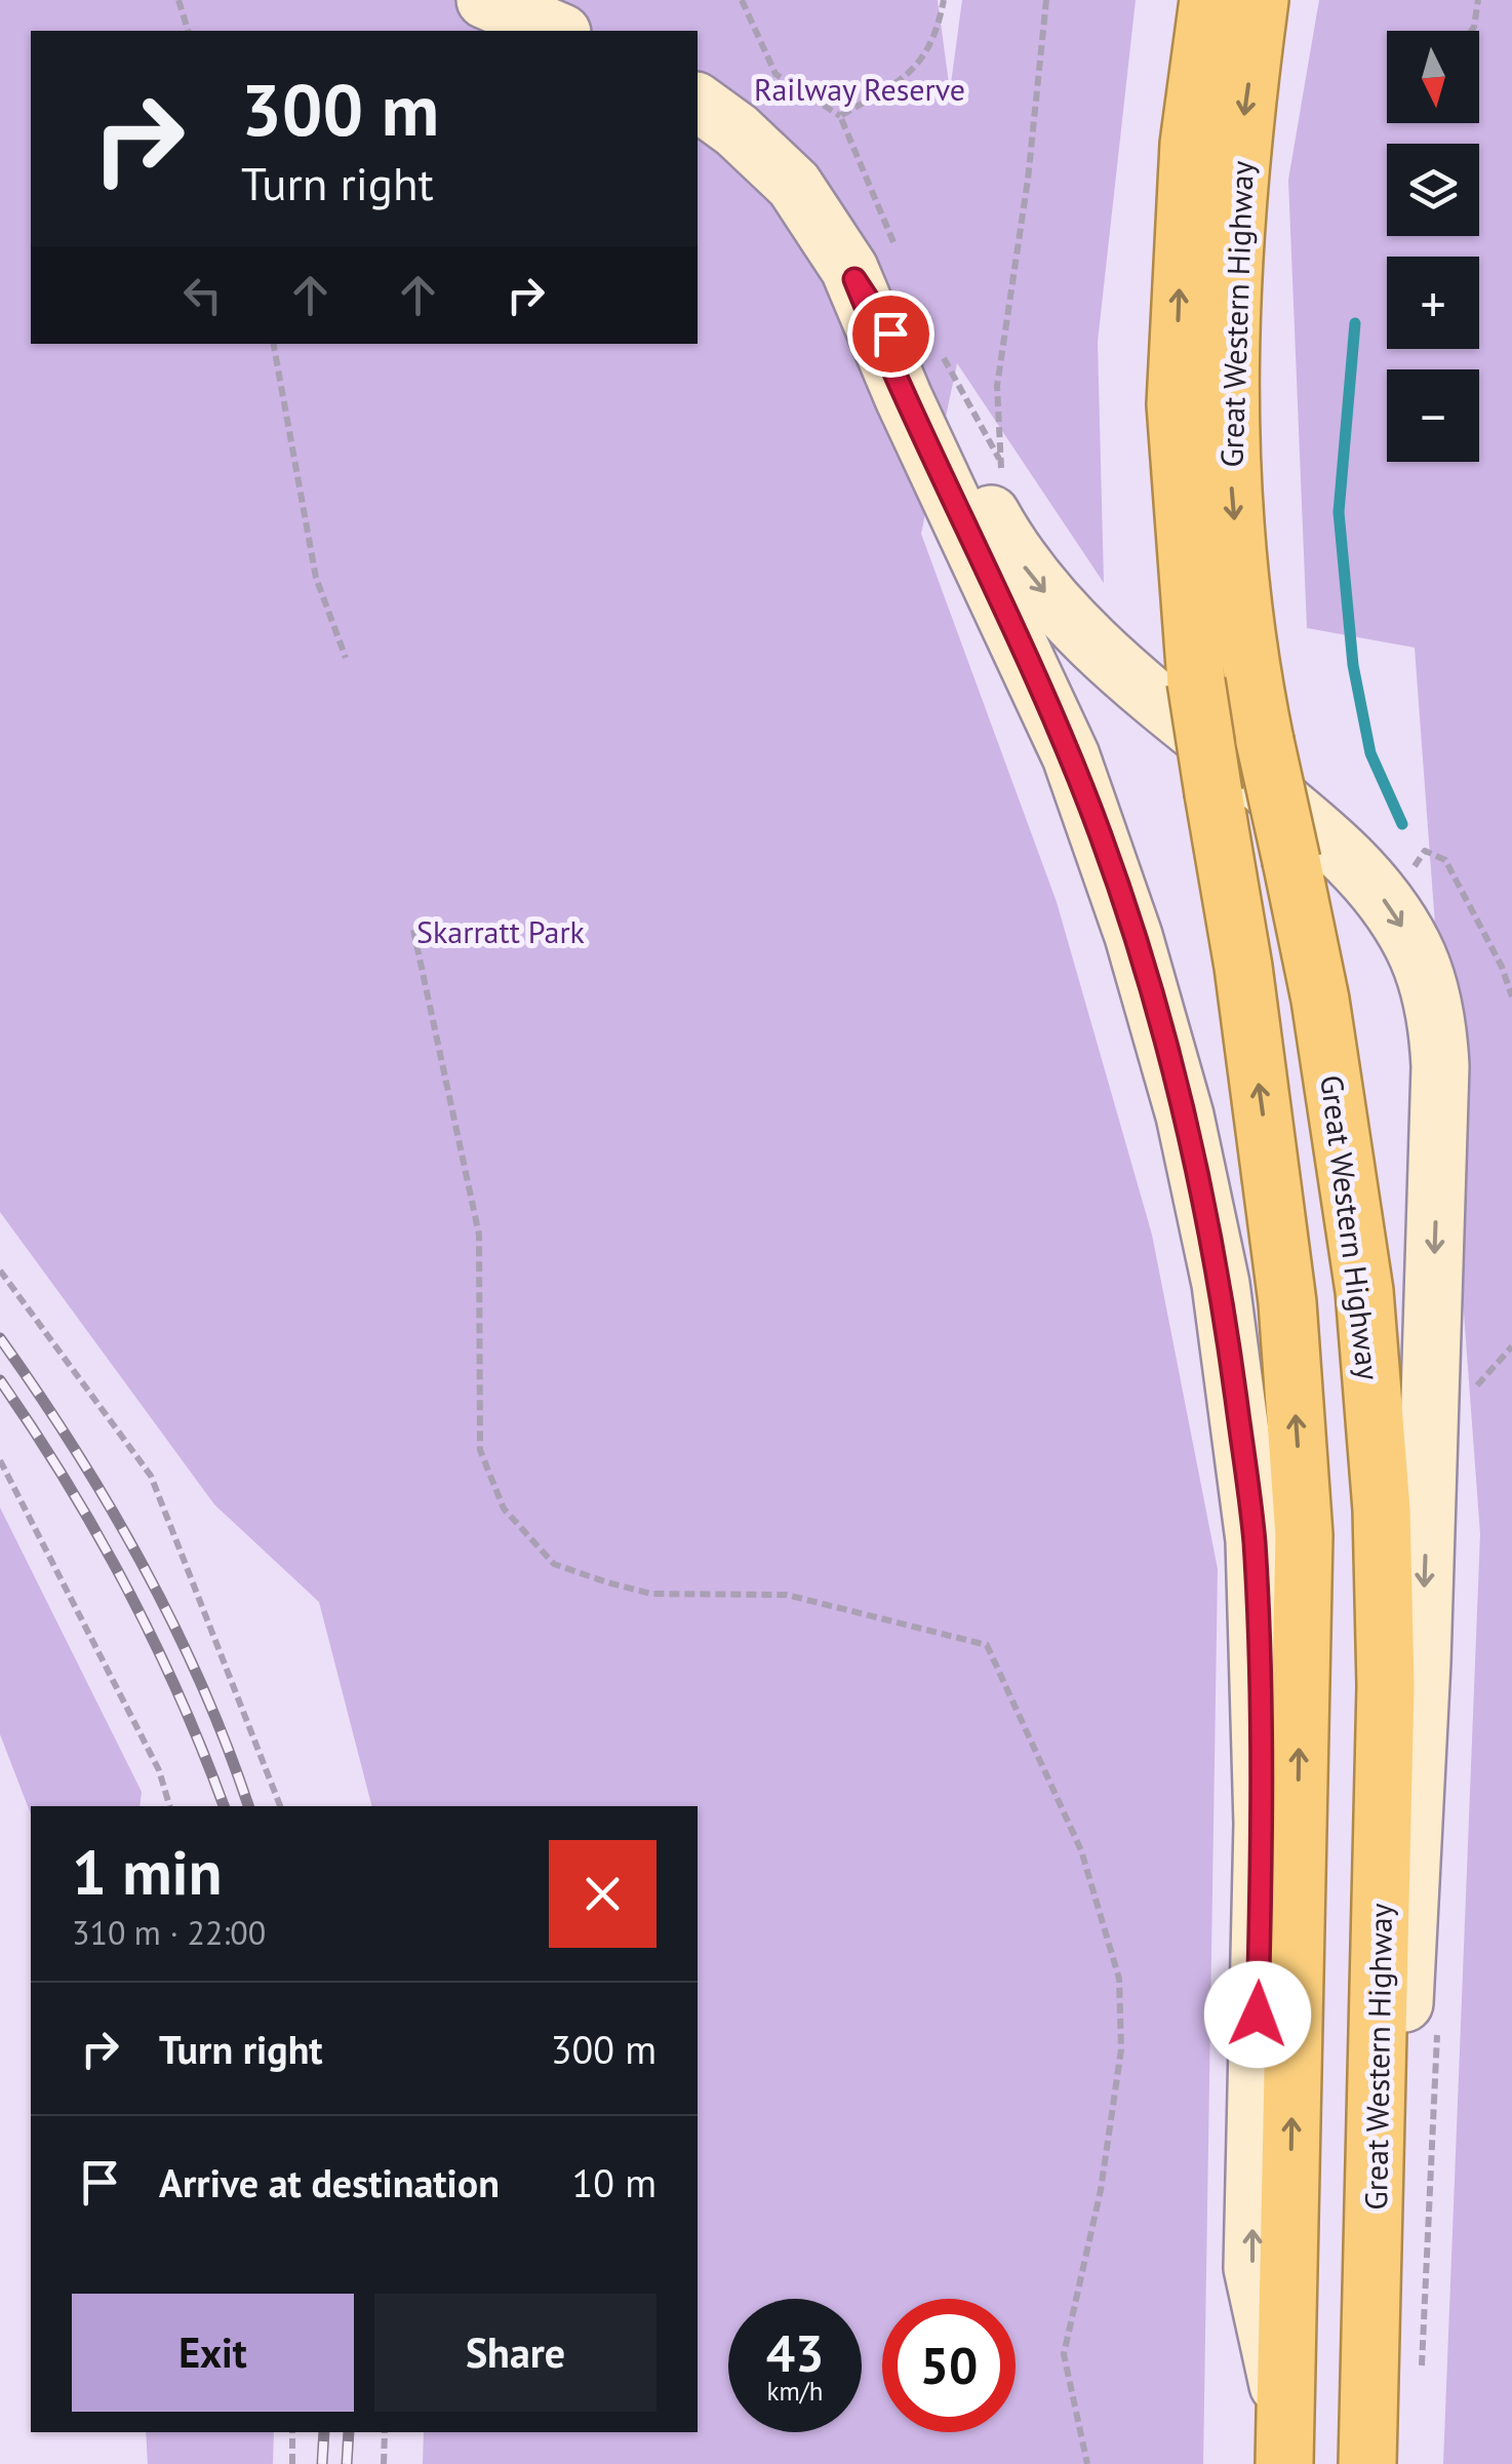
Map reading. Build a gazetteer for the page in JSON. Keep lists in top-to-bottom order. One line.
{"streets":{"highway":["Great Western Highway"]},"parks":["Railway Reserve","Skarratt Park"],"north":"bottom","page":{"map_buttons":["+","−"],"turn":["300 m","Turn right"],"heading":["1 min","310 m · 22:00"],"list":[{"name":"Turn right","value":"300 m"},{"name":"Arrive at destination","value":"10 m"}],"buttons":["Exit","Share"],"speed":"43 km/h","limit":"50"}}
